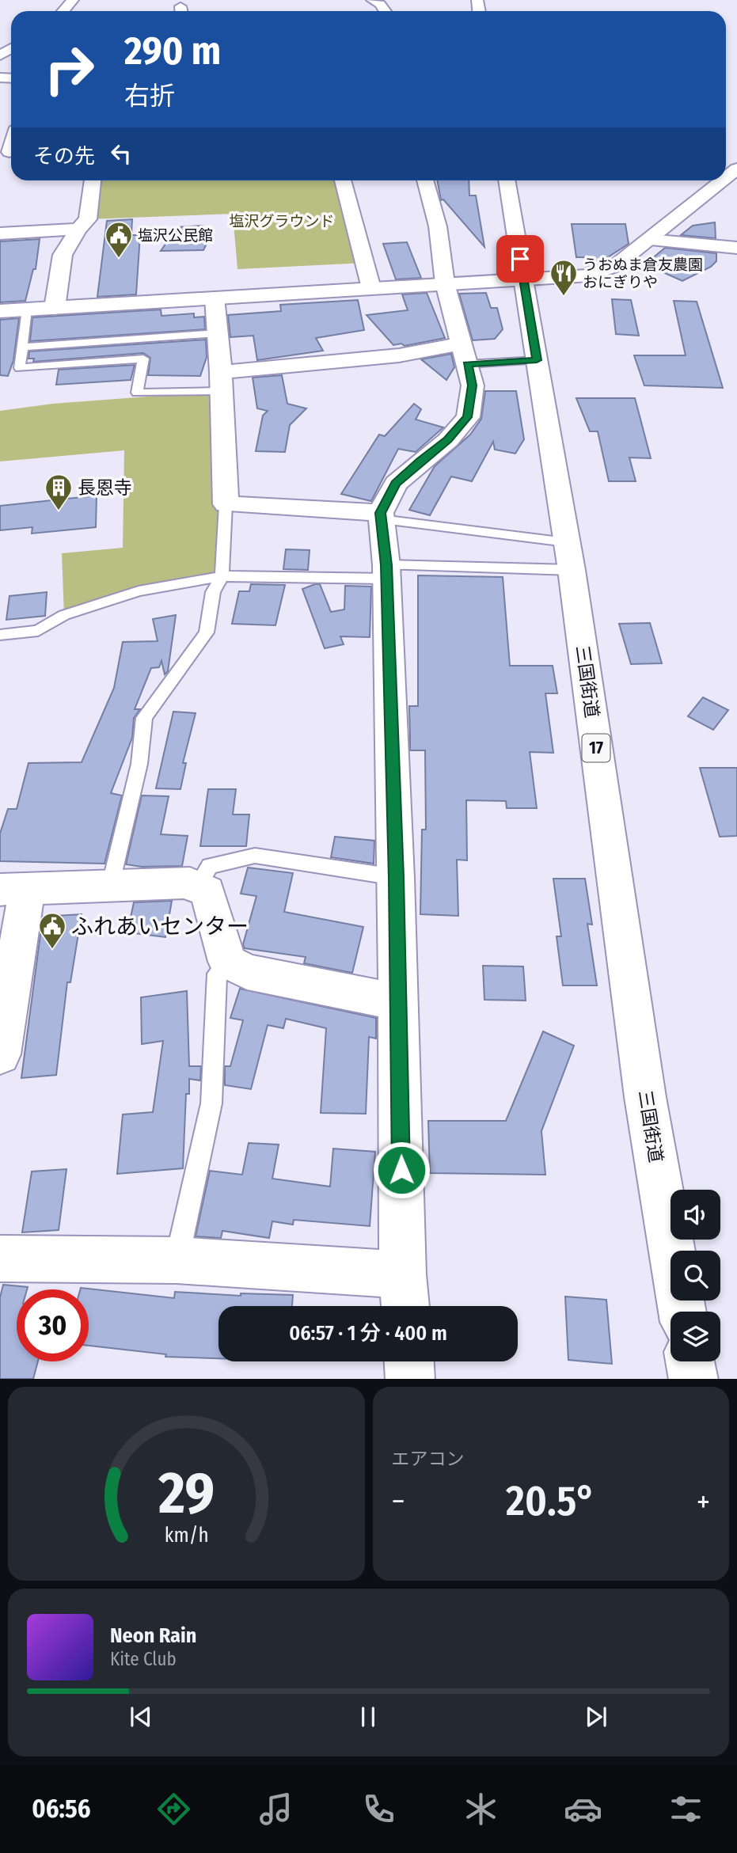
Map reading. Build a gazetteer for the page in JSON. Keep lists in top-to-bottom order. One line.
{"streets":{"main road":["三国街道","17"]},"parks":["塩沢グラウンド"],"places":{"public building":["塩沢公民館","ふれあいセンター"],"restaurant":["うおぬま倉友農園 おにぎりや"],"building":["長恩寺"]},"page":{"turn":["290 m","右折"],"then":"その先","limit":"30","trip":"06:57 · 1 分 · 400 m","tile":"エアコン","heat":["−","20.5°","+"],"song":["Neon Rain","Kite Club"],"tabs":"06:56","gauge":["29","km/h"]}}
